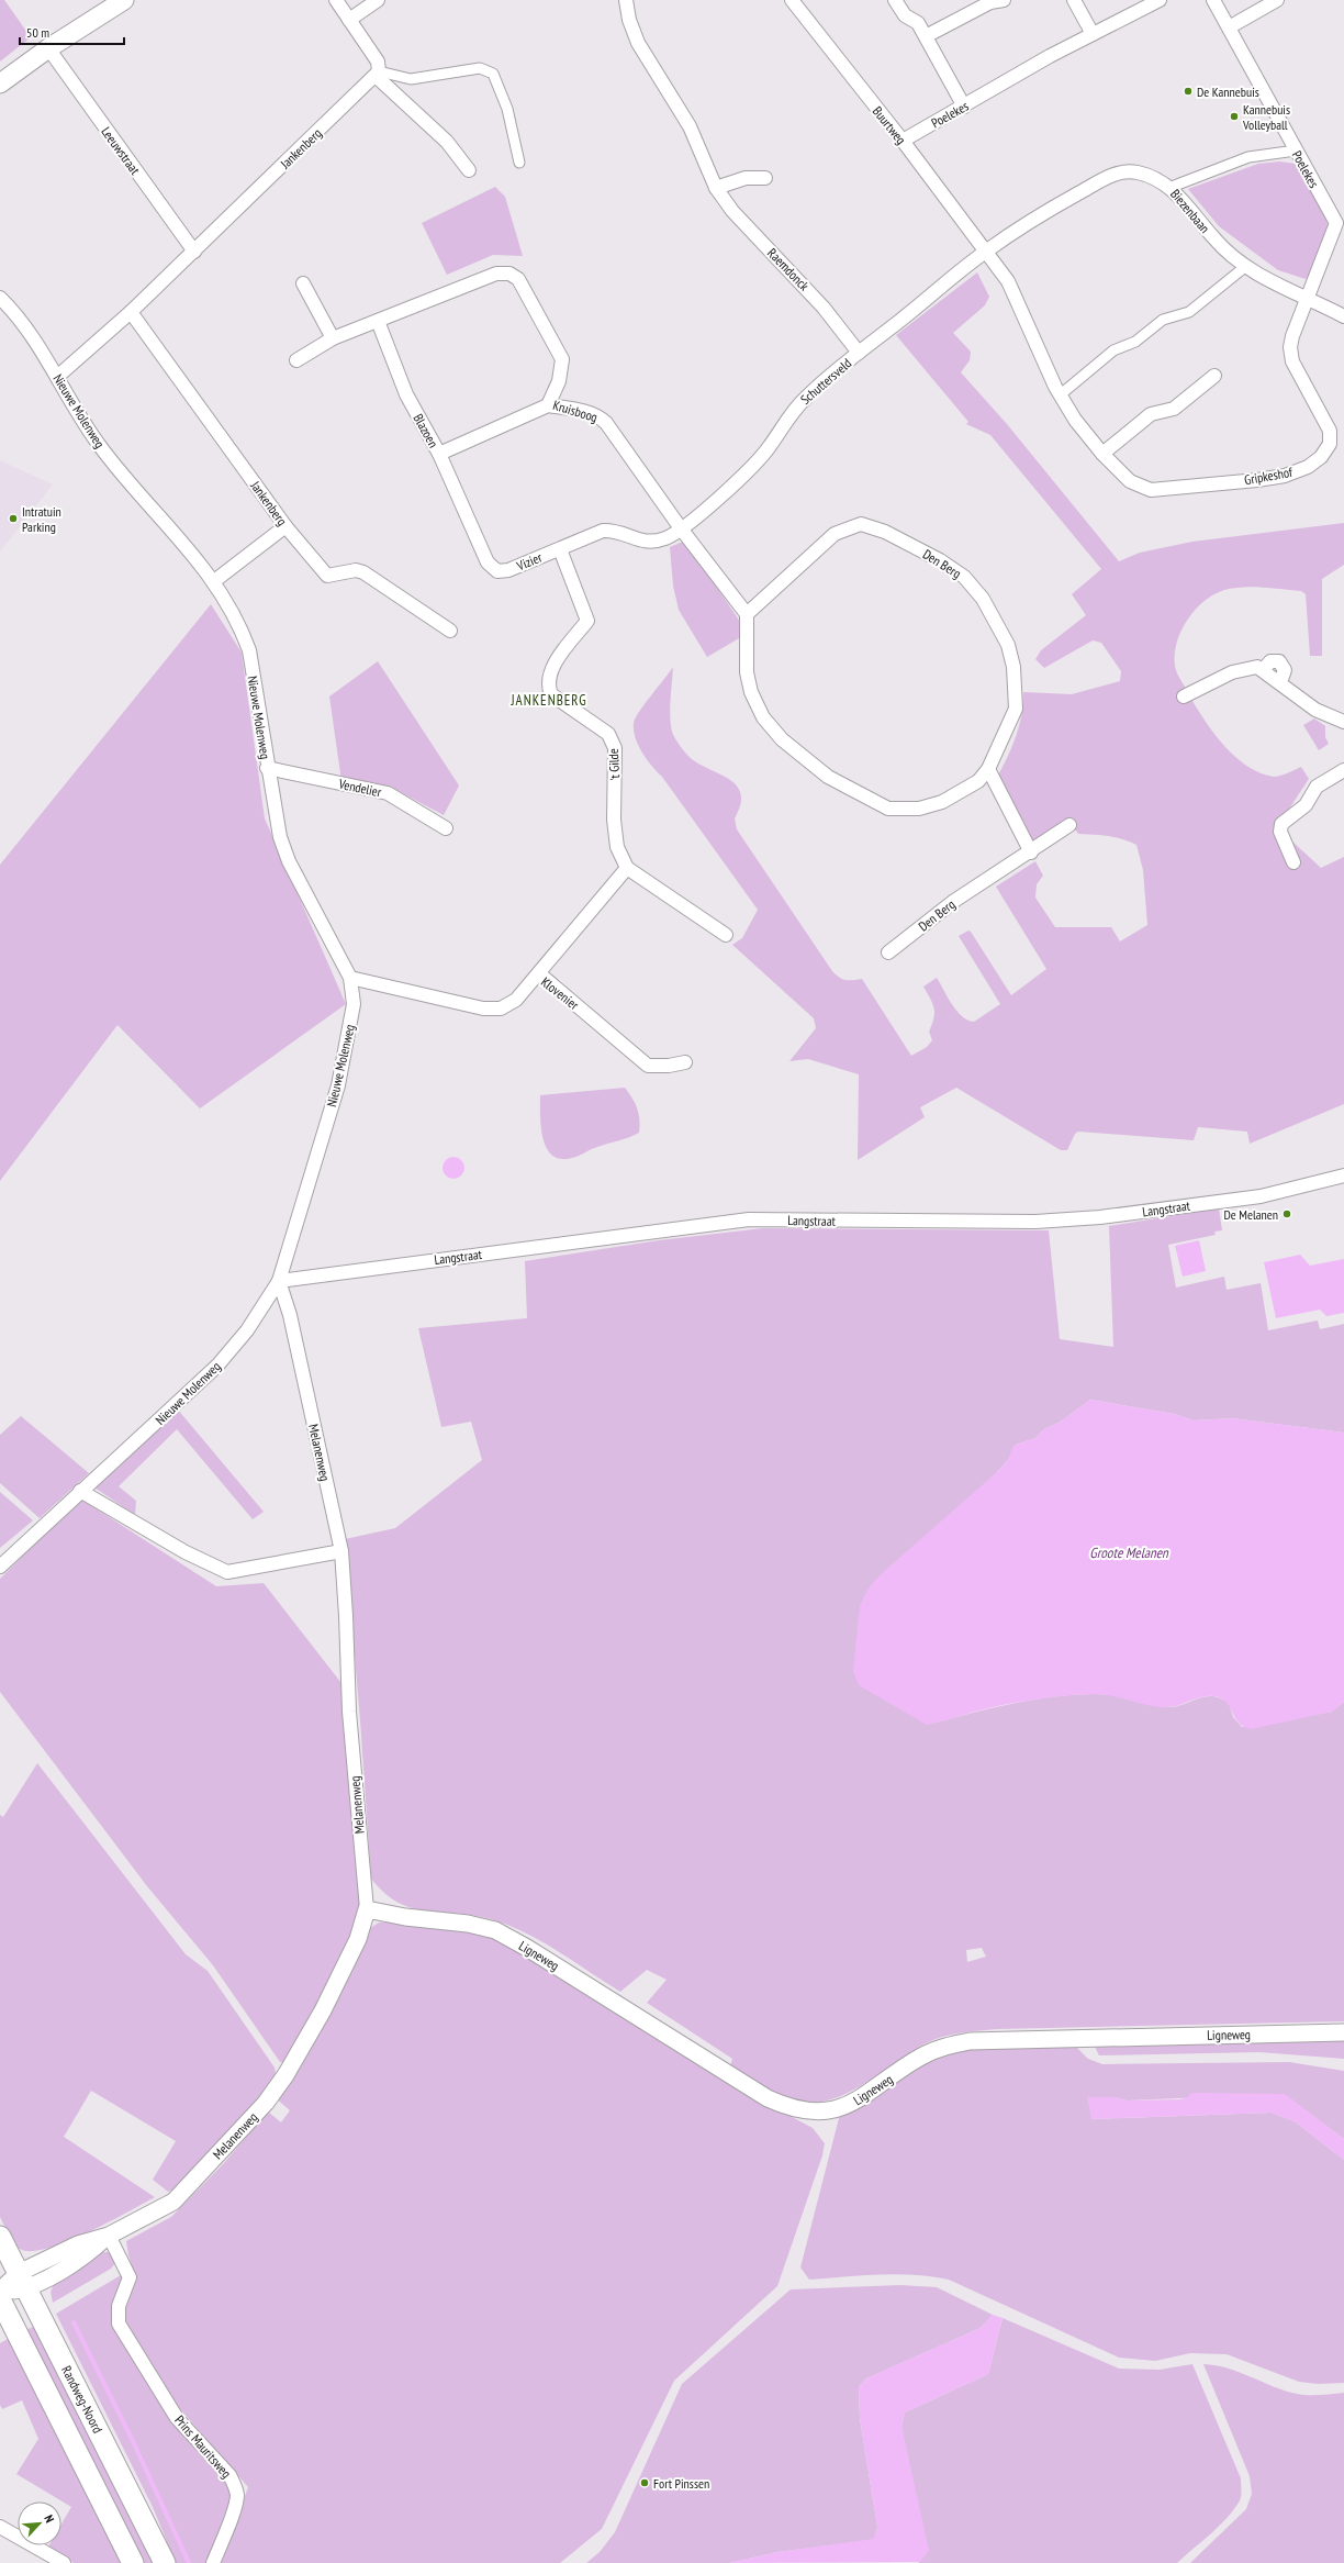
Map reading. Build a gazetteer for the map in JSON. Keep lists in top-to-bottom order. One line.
{"streets":{"main road":["Randweg-Noord"],"street":["Poelekes","Buurtweg","Jankenberg","Leeuwstraat","Biezenbaan","Raemdonck","Schuttersveld","Nieuwe Molenweg","Kruisboog","Blazoen","Gripkeshof","Vizier","Den Berg","'t Gilde","Vendelier","Klovenier","Langstraat","Melanenweg","Ligneweg","Prins Mauritsweg"]},"crossings":[["Poelekes","Buurtweg"],["Poelekes","Biezenbaan"],["Poelekes","Gripkeshof"],["Buurtweg","Biezenbaan"],["Buurtweg","Schuttersveld"],["Buurtweg","Gripkeshof"],["Jankenberg","Leeuwstraat"],["Jankenberg","Nieuwe Molenweg"],["Biezenbaan","Schuttersveld"],["Biezenbaan","Gripkeshof"],["Raemdonck","Schuttersveld"],["Schuttersveld","Kruisboog"],["Schuttersveld","Gripkeshof"],["Schuttersveld","Vizier"],["Nieuwe Molenweg","Vendelier"],["Nieuwe Molenweg","Klovenier"],["Nieuwe Molenweg","Langstraat"],["Nieuwe Molenweg","Melanenweg"],["Kruisboog","Blazoen"],["Kruisboog","Vizier"],["Blazoen","Vizier"],["Vizier","'t Gilde"],["Langstraat","Melanenweg"],["Melanenweg","Ligneweg"],["Melanenweg","Randweg-Noord"],["Melanenweg","Prins Mauritsweg"]],"districts":["JANKENBERG"],"water":["Groote Melanen"],"places":["De Kannebuis","Kannebuis Volleyball","Intratuin Parking","De Melanen","Fort Pinssen"],"scale_bar":"50 m","north":"top right"}
